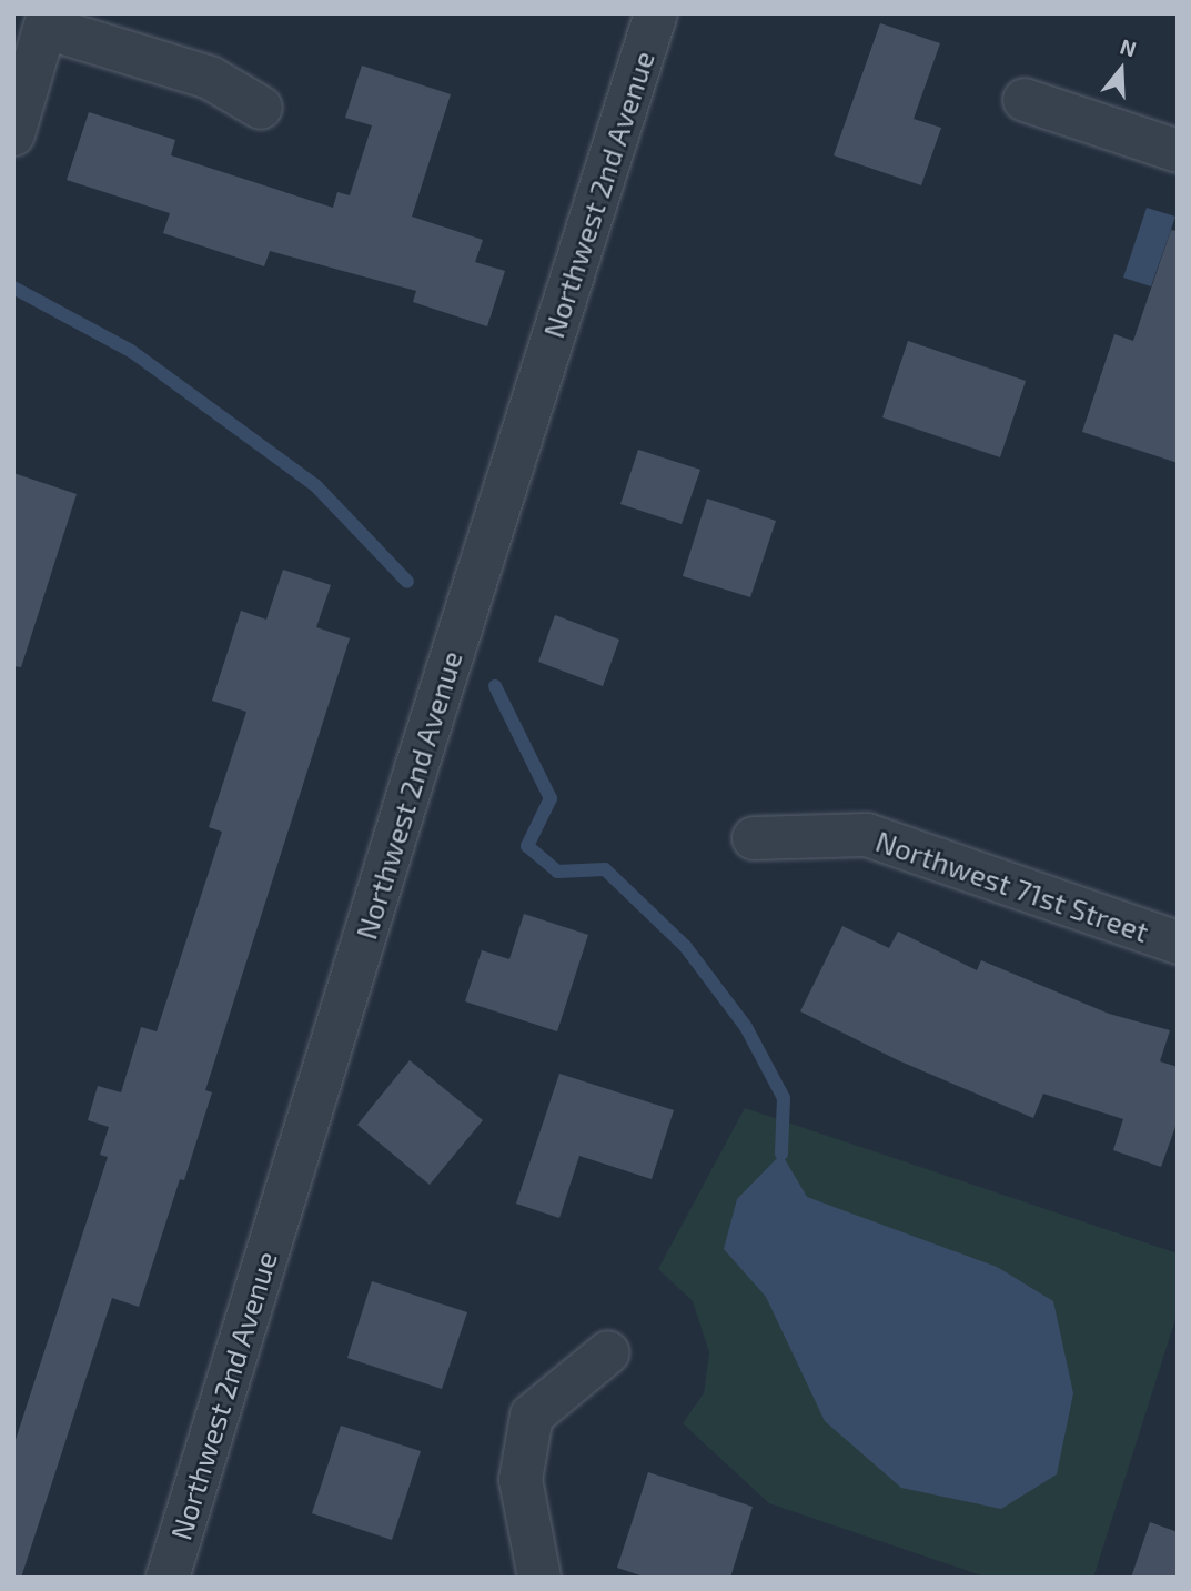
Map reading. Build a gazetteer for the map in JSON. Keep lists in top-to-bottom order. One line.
{"streets":{"street":["Northwest 2nd Avenue","Northwest 71st Street"]},"north":"top"}
